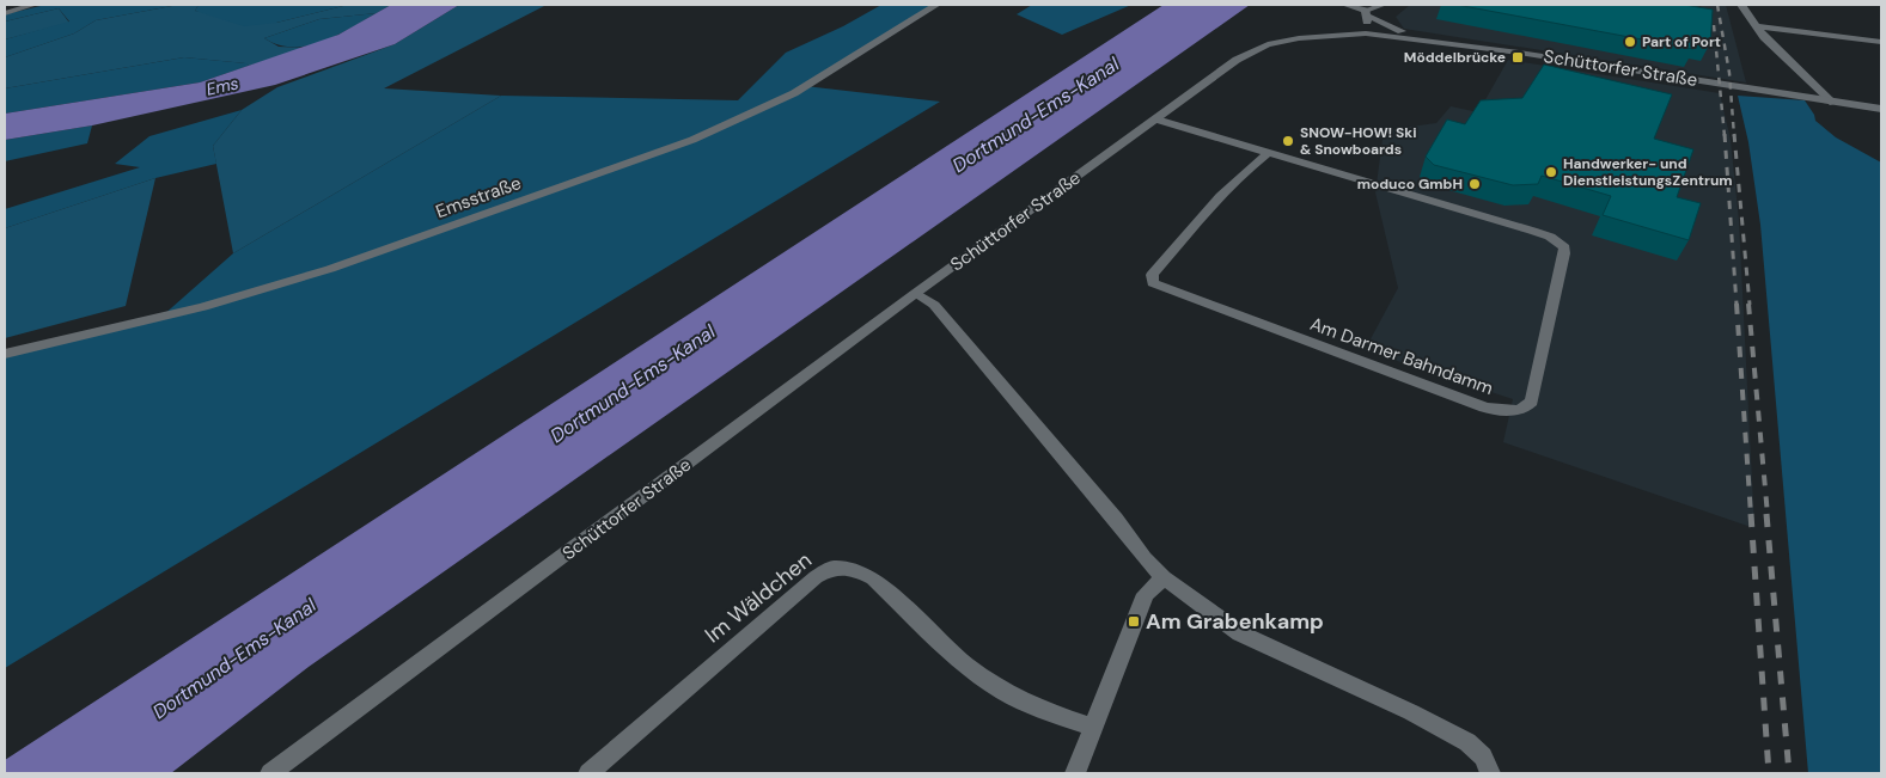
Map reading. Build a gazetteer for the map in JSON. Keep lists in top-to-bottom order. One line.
{"streets":{"street":["Schüttorfer Straße","Emsstraße","Am Darmer Bahndamm","Im Wäldchen"]},"crossings":[["Schüttorfer Straße","Am Darmer Bahndamm"]],"water":["Ems","Dortmund-Ems-Kanal"],"places":{"other":["Part of Port","SNOW-HOW! Ski & Snowboards","Handwerker- und DienstleistungsZentrum","moduco GmbH"],"transit":["Möddelbrücke","Am Grabenkamp"]}}
